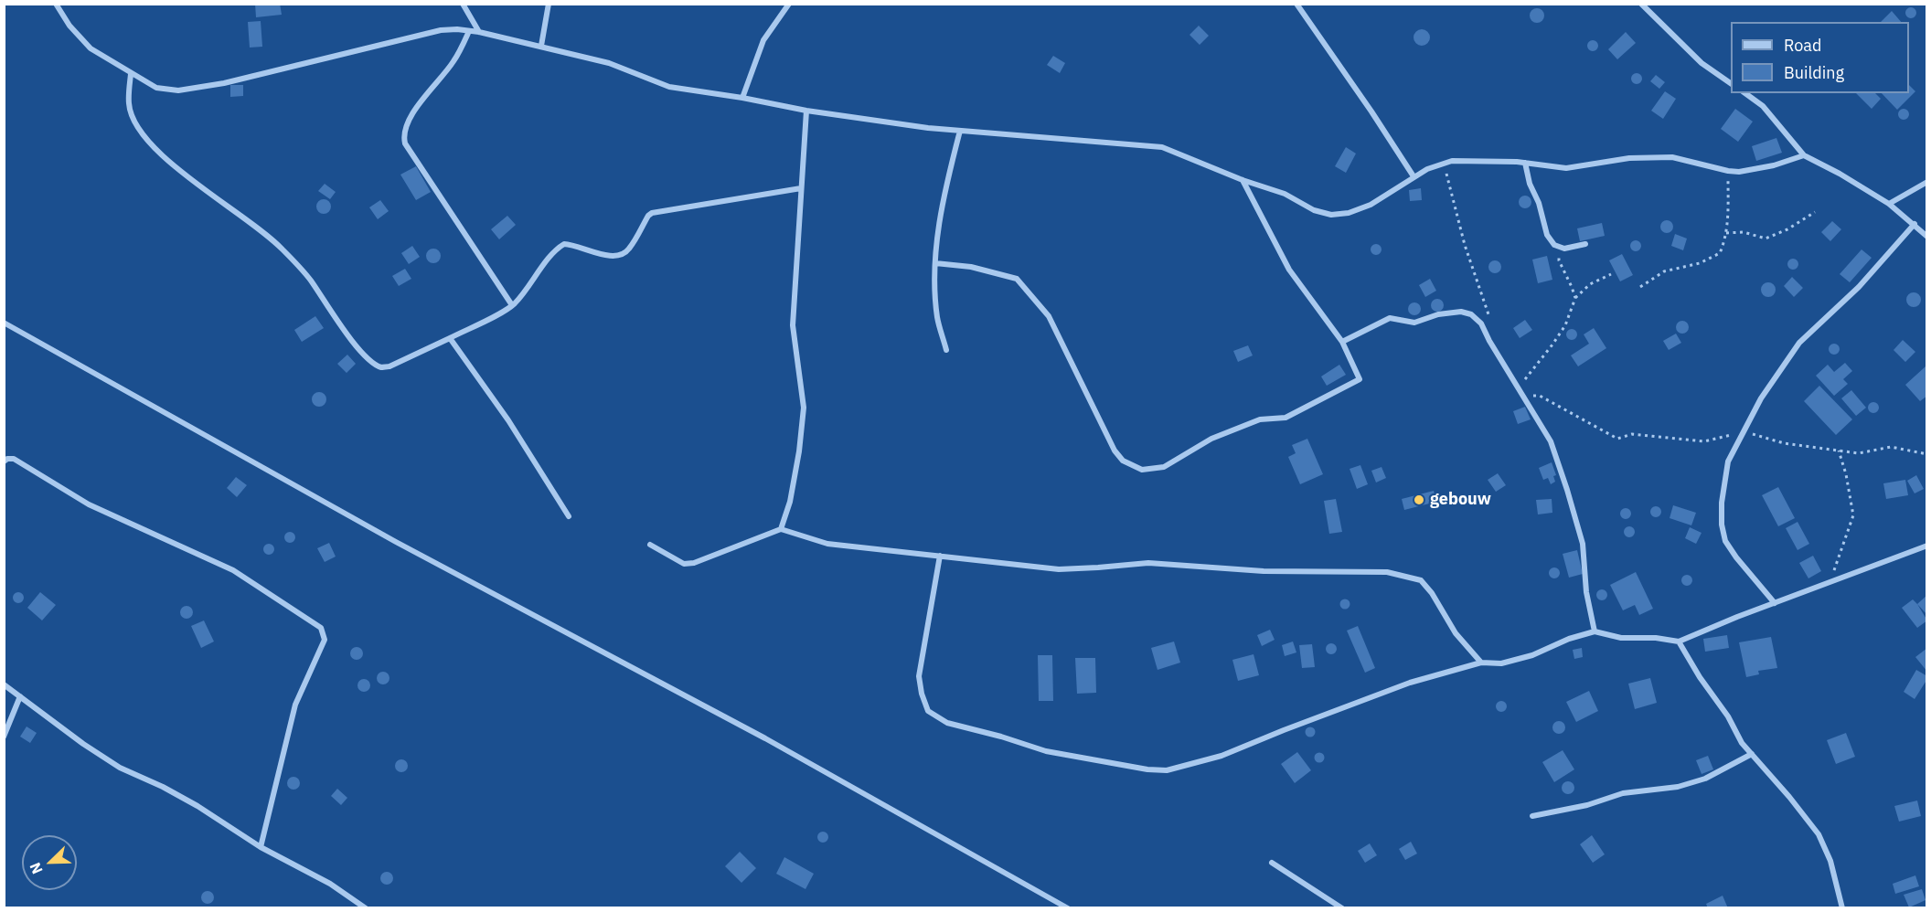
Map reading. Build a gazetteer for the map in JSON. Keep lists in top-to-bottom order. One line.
{"places":["gebouw"],"legend":["Road","Building"],"north":"bottom left"}
